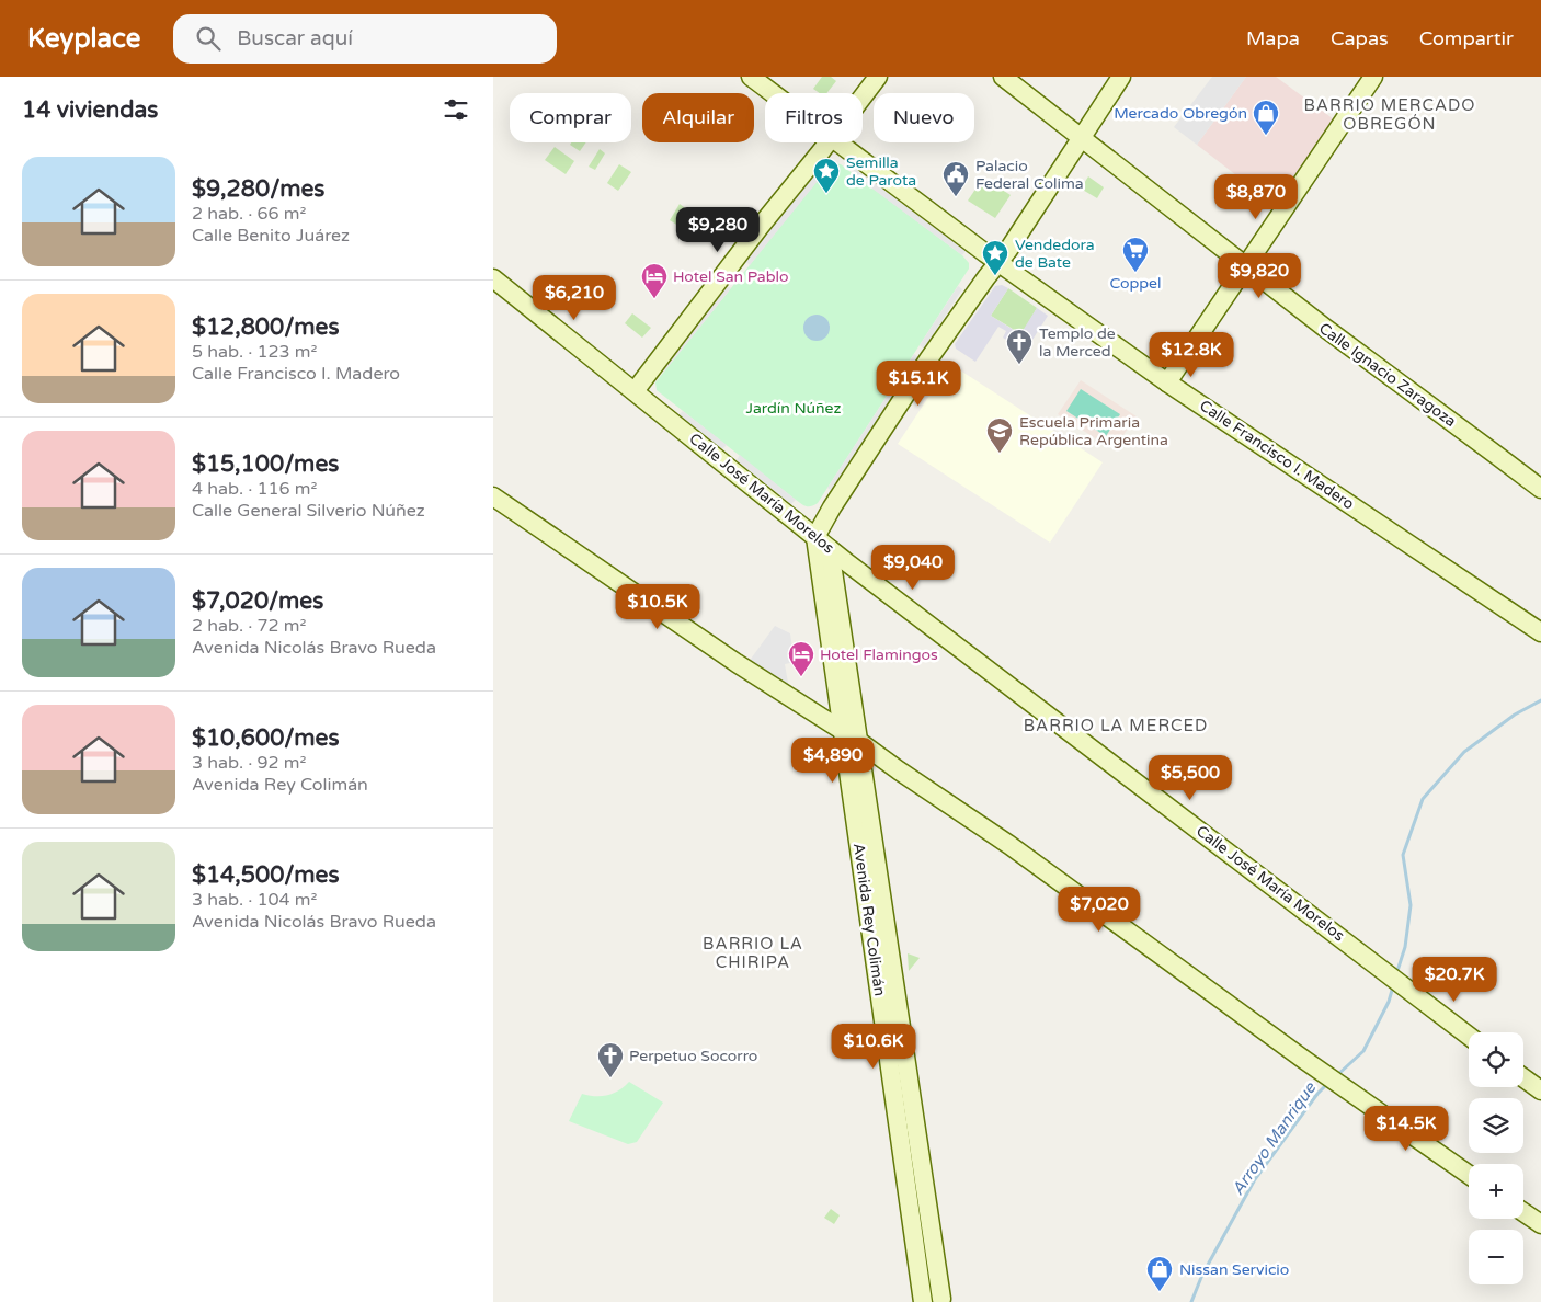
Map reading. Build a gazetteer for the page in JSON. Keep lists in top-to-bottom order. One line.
{"streets":{"street":["Calle Ignacio Zaragoza","Calle Francisco I. Madero","Calle José María Morelos","Avenida Rey Colimán"]},"crossings":[["Calle José María Morelos","Avenida Rey Colimán"]],"districts":["BARRIO MERCADO OBREGÓN","BARRIO LA MERCED","BARRIO LA CHIRIPA"],"water":["Arroyo Manrique"],"parks":["Jardín Núñez"],"places":{"shop":["Mercado Obregón","Nissan Servicio"],"place":["Semilla de Parota","Vendedora de Bate"],"public building":["Palacio Federal Colima"],"supermarket":["Coppel"],"hotel":["Hotel San Pablo","Hotel Flamingos"],"church":["Templo de la Merced","Perpetuo Socorro"],"school or university":["Escuela Primaria República Argentina"]},"page":{"header":"Keyplace","search":"Buscar aquí","nav":["Mapa","Capas","Compartir"],"heading":"14 viviendas","chip":["Comprar","Alquilar","Filtros","Nuevo"],"list":[{"name":"$9,280/mes","note":"2 hab. · 66 m² · Calle Benito Juárez"},{"name":"$12,800/mes","note":"5 hab. · 123 m² · Calle Francisco I. Madero"},{"name":"$15,100/mes","note":"4 hab. · 116 m² · Calle General Silverio Núñez"},{"name":"$7,020/mes","note":"2 hab. · 72 m² · Avenida Nicolás Bravo Rueda"},{"name":"$10,600/mes","note":"3 hab. · 92 m² · Avenida Rey Colimán"},{"name":"$14,500/mes","note":"3 hab. · 104 m² · Avenida Nicolás Bravo Rueda"}],"price":["$8,870","$9,280","$9,820","$6,210","$12.8K","$15.1K","$9,040","$10.5K","$4,890","$5,500","$7,020","$20.7K","$10.6K","$14.5K"],"map_buttons":["+","−"]}}
